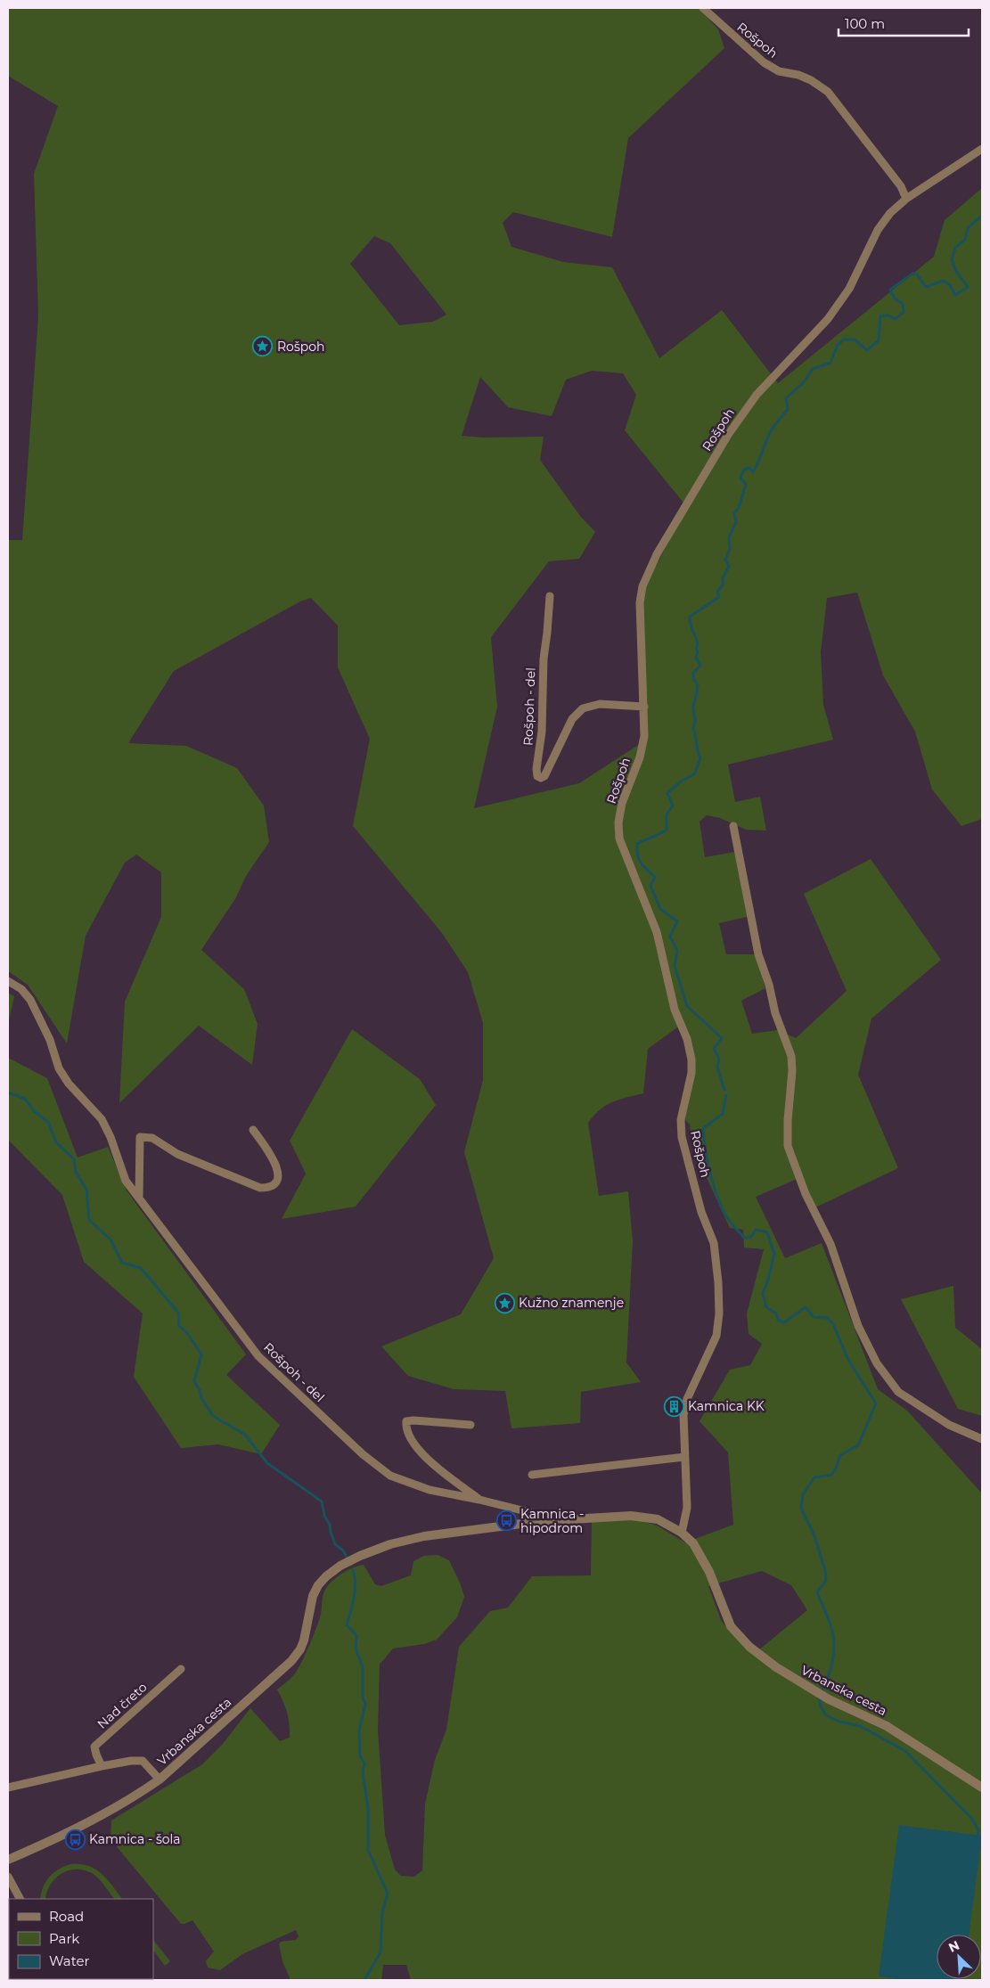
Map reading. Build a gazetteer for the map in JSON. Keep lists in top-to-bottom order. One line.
{"streets":{"street":["Rošpoh","Rošpoh - del","Vrbanska cesta","Nad čreto"]},"crossings":[["Rošpoh","Rošpoh - del"],["Rošpoh","Vrbanska cesta"],["Rošpoh - del","Vrbanska cesta"]],"places":{"place":["Rošpoh","Kužno znamenje"],"building":["Kamnica KK"],"bus stop":["Kamnica - hipodrom","Kamnica - šola"]},"legend":["Road","Park","Water"],"scale_bar":"100 m","north":"top left"}
